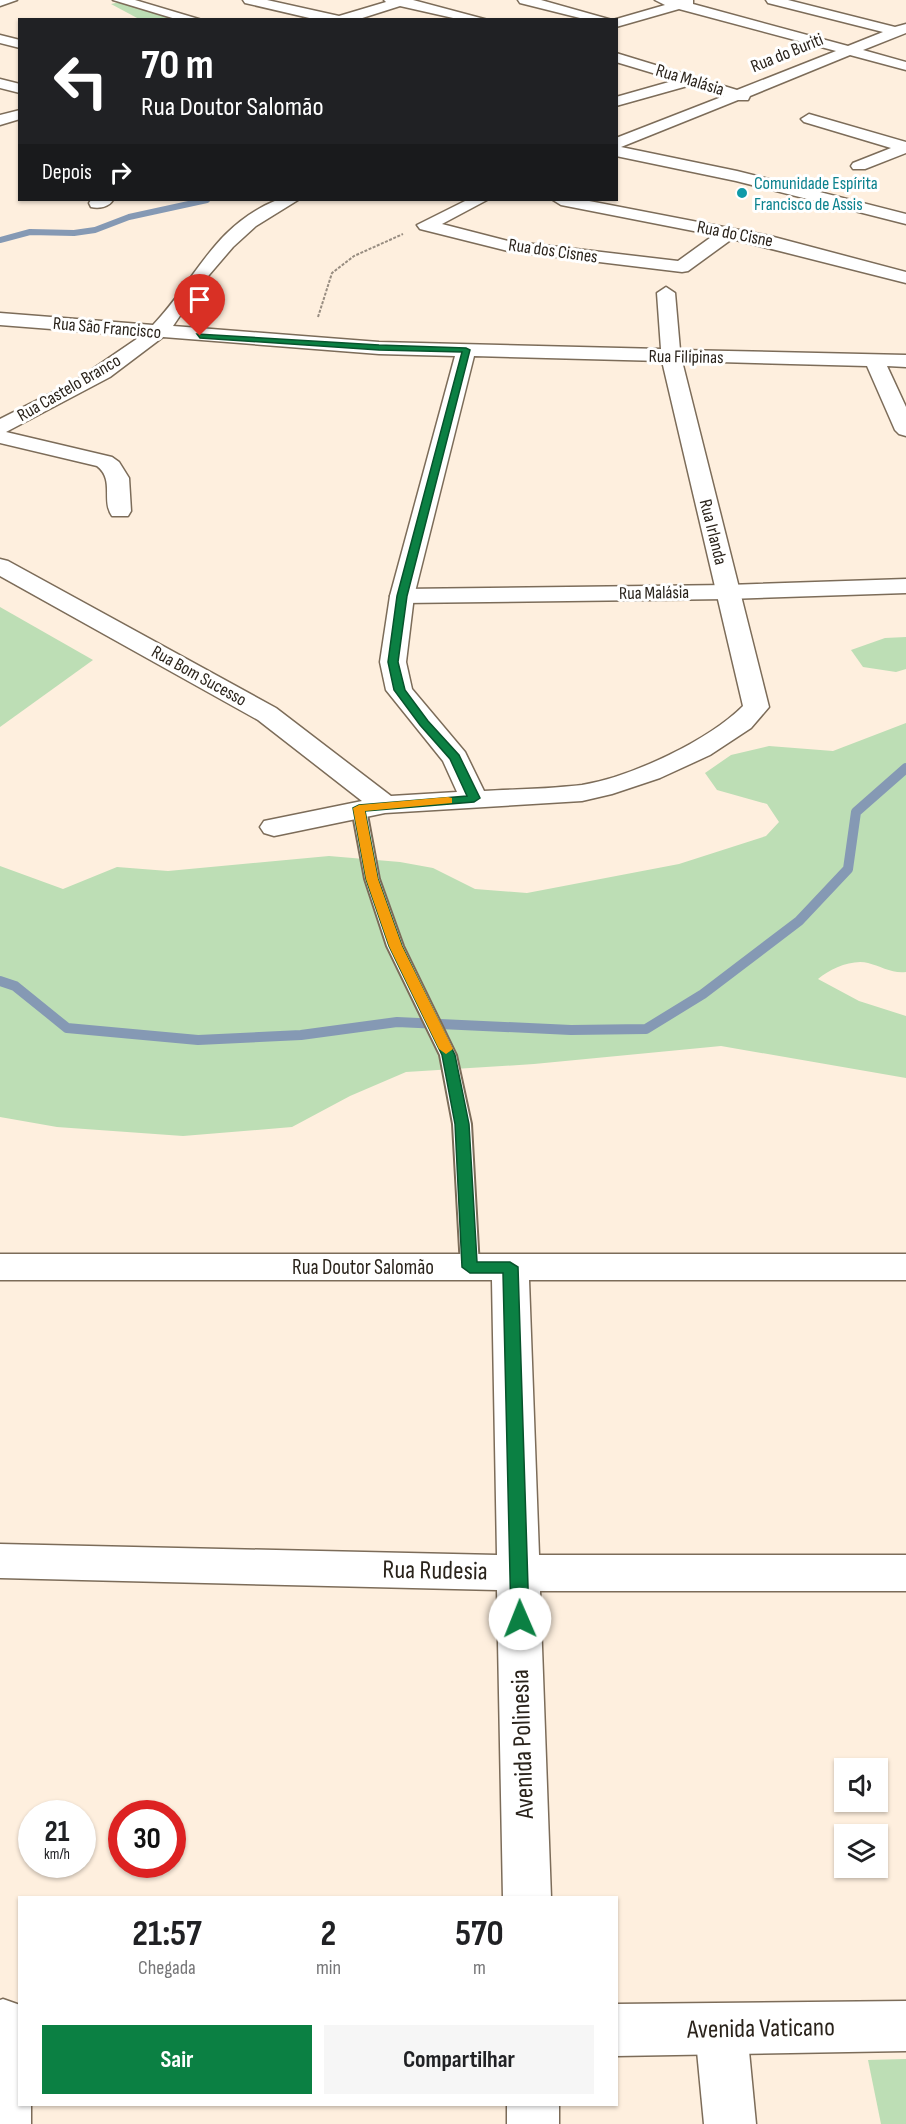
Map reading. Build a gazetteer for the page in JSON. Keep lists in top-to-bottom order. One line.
{"streets":{"street":["Rua do Buriti","Rua Malásia","Rua do Cisne","Rua dos Cisnes","Rua São Francisco","Rua Filipinas","Rua Castelo Branco","Rua Irlanda","Rua Bom Sucesso","Rua Doutor Salomão","Rua Rudesia","Avenida Polinesia","Avenida Vaticano"]},"crossings":[["Rua do Buriti","Rua Malásia"],["Rua Malásia","Rua Irlanda"],["Rua do Cisne","Rua dos Cisnes"],["Rua São Francisco","Rua Filipinas"],["Rua São Francisco","Rua Castelo Branco"],["Rua Filipinas","Rua Irlanda"],["Rua Doutor Salomão","Avenida Polinesia"],["Rua Rudesia","Avenida Polinesia"]],"places":["Comunidade Espírita Francisco de Assis"],"page":{"turn":["70 m","Rua Doutor Salomão"],"then":"Depois","speed":"21 km/h","limit":"30","eta":["21:57","Chegada","2","min","570","m"],"buttons":["Sair","Compartilhar"]}}
